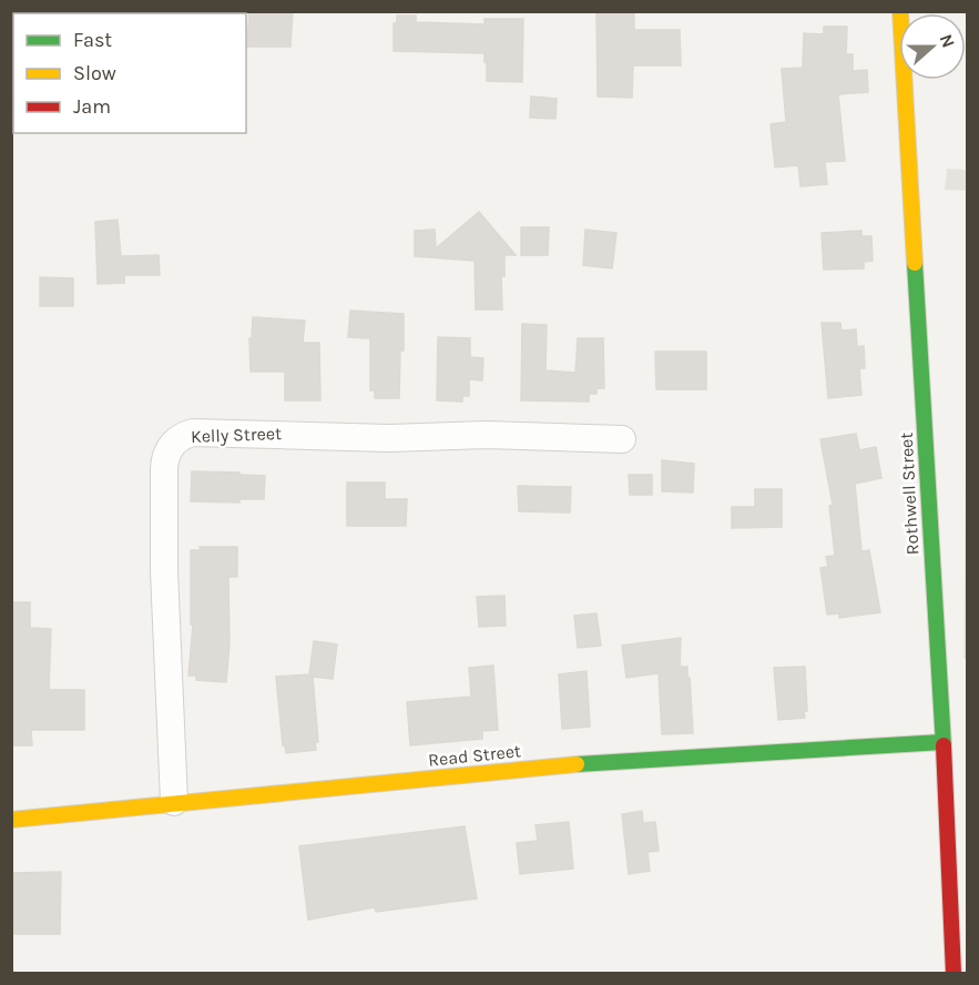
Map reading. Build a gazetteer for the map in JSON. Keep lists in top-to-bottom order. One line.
{"streets":{"street":["Kelly Street","Rothwell Street","Read Street"]},"crossings":[["Kelly Street","Read Street"],["Rothwell Street","Read Street"]],"legend":["Fast","Slow","Jam"],"north":"right"}
